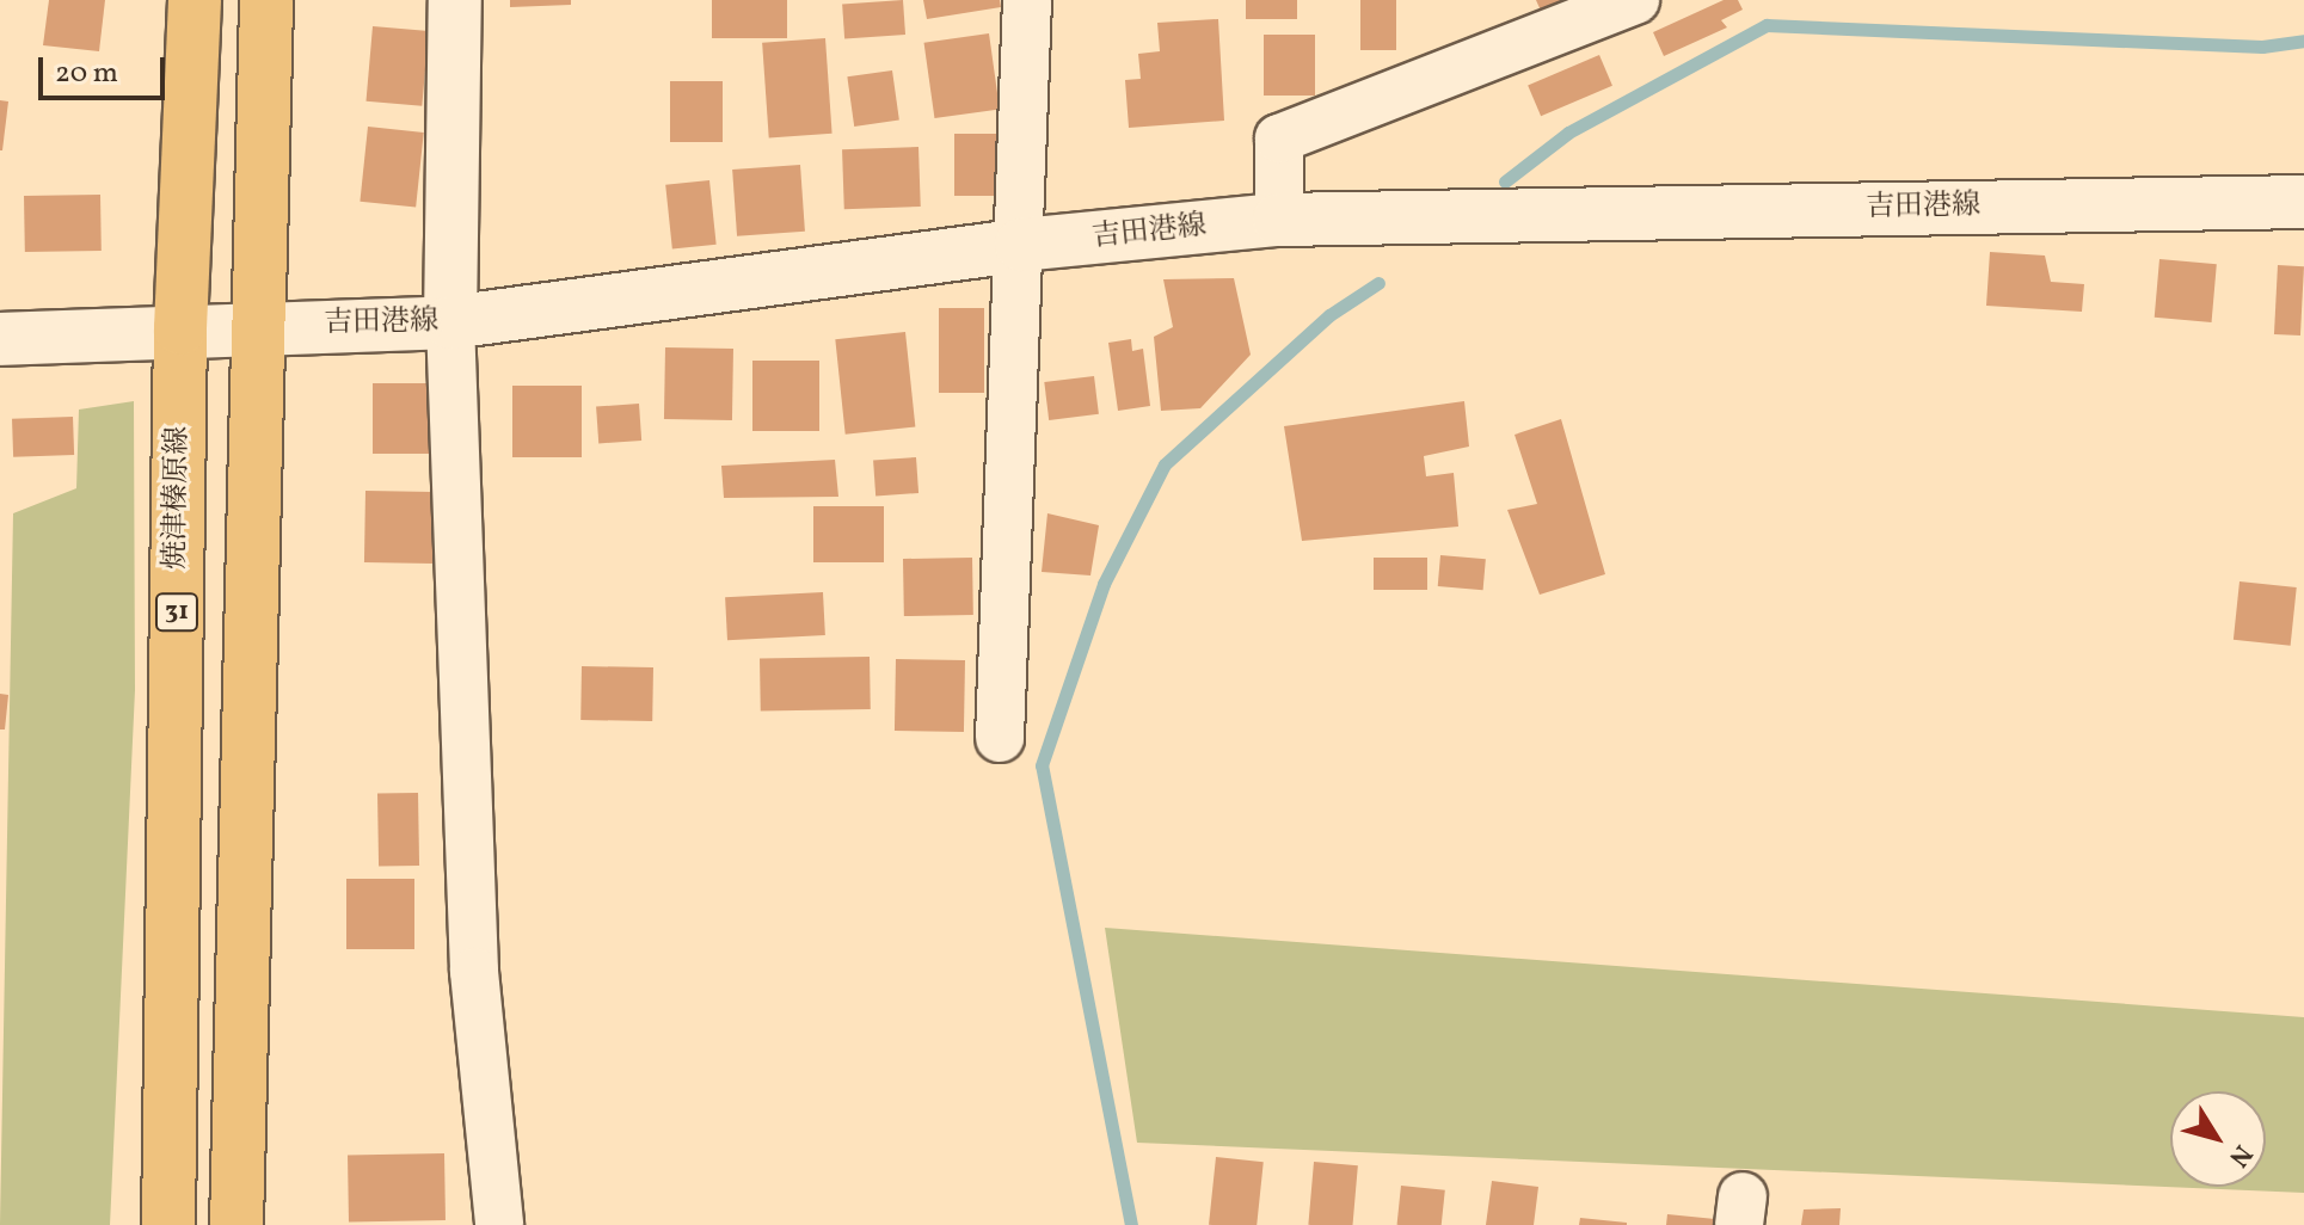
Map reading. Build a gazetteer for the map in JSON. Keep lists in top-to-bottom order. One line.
{"streets":{"main road":["吉田港線","焼津榛原線","31"]},"crossings":[["吉田港線","焼津榛原線"]],"scale_bar":"20 m","north":"bottom right"}
